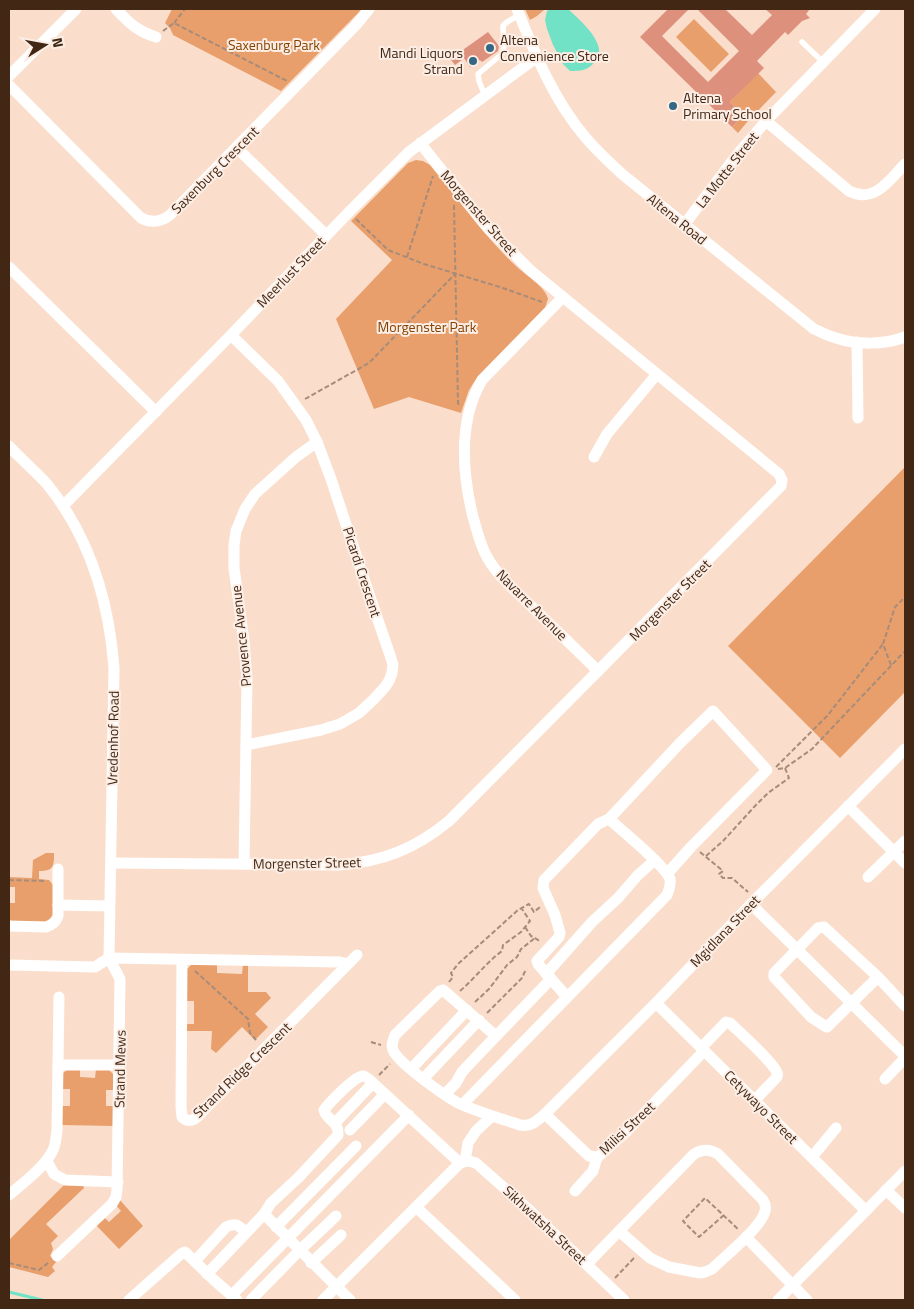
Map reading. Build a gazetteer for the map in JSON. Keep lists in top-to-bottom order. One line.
{"streets":{"street":["Saxenburg Crescent","La Motte Street","Morgenster Street","Altena Road","Meerlust Street","Picardi Crescent","Navarre Avenue","Provence Avenue","Vredenhof Road","Mgidlana Street","Strand Mews","Strand Ridge Crescent","Cetywayo Street","Milisi Street","Sikhwatsha Street"]},"crossings":[["La Motte Street","Altena Road"],["Morgenster Street","Meerlust Street"],["Morgenster Street","Navarre Avenue"],["Morgenster Street","Provence Avenue"],["Morgenster Street","Vredenhof Road"],["Altena Road","Meerlust Street"],["Meerlust Street","Picardi Crescent"],["Meerlust Street","Vredenhof Road"],["Picardi Crescent","Provence Avenue"],["Vredenhof Road","Strand Mews"],["Mgidlana Street","Cetywayo Street"],["Mgidlana Street","Milisi Street"],["Cetywayo Street","Milisi Street"]],"parks":["Saxenburg Park","Morgenster Park"],"places":["Altena Convenience Store","Mandi Liquors Strand","Altena Primary School"],"north":"right"}
